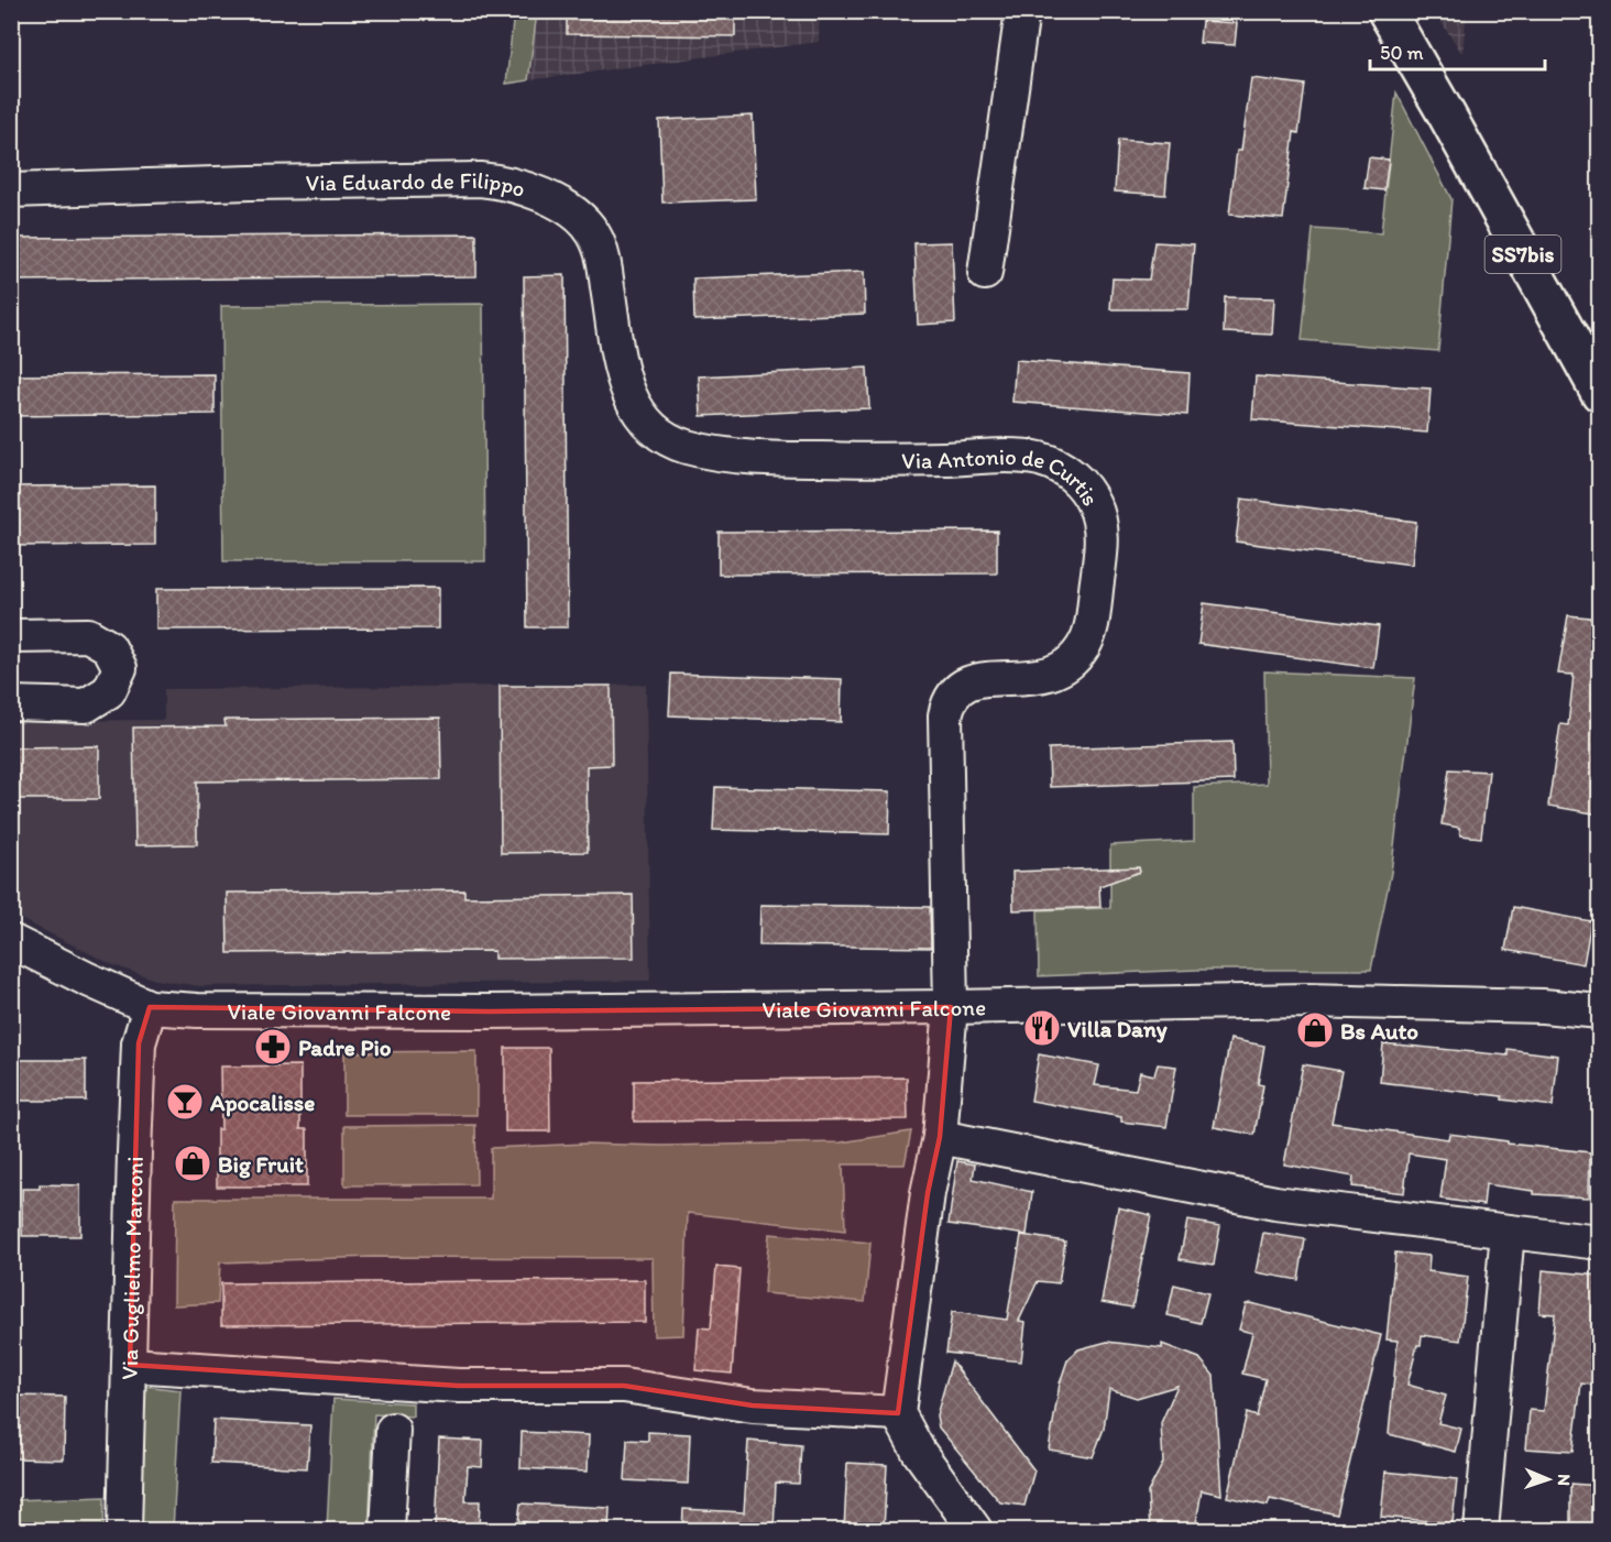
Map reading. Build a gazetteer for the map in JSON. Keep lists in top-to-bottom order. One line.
{"streets":{"main road":["SS7bis"],"street":["Via Eduardo de Filippo","Via Antonio de Curtis","Viale Giovanni Falcone","Via Guglielmo Marconi"]},"crossings":[["Via Eduardo de Filippo","Via Antonio de Curtis"],["Via Antonio de Curtis","Viale Giovanni Falcone"],["Viale Giovanni Falcone","Via Guglielmo Marconi"]],"places":{"restaurant":["Villa Dany"],"shop":["Bs Auto","Big Fruit"],"pharmacy":["Padre Pio"],"bar":["Apocalisse"]},"scale_bar":"50 m","north":"right"}
